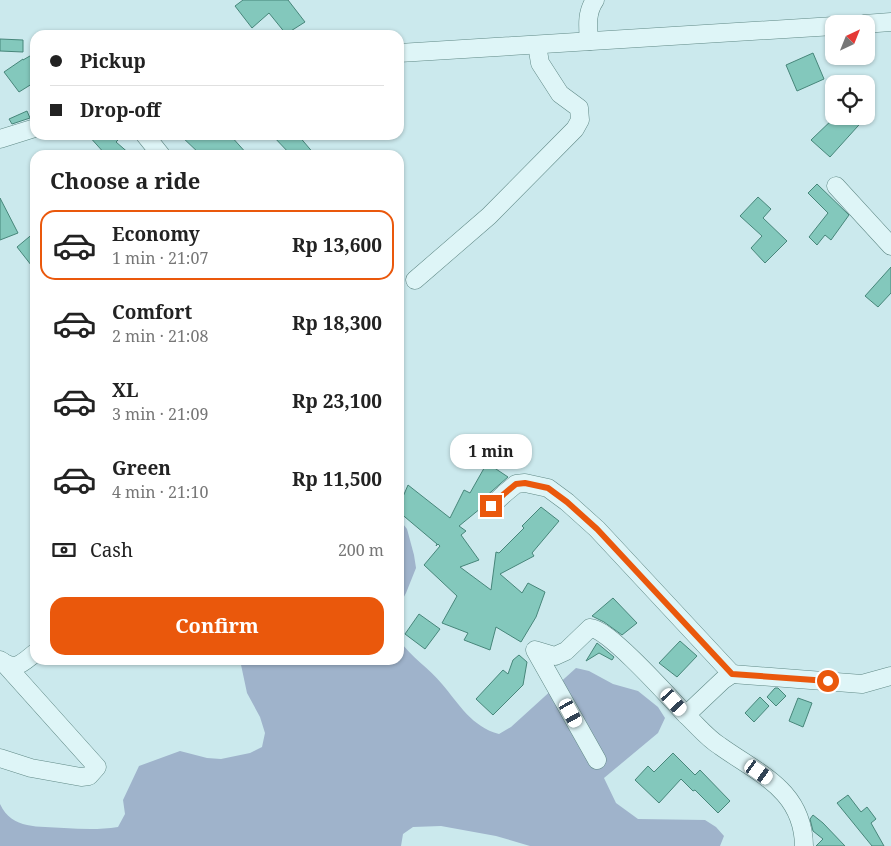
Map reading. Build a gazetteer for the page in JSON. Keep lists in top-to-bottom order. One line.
{"north":"top right","page":{"banner":["Pickup","Drop-off"],"heading":"Choose a ride","list":[{"name":"Economy","note":"1 min · 21:07","value":"Rp 13,600"},{"name":"Comfort","note":"2 min · 21:08","value":"Rp 18,300"},{"name":"XL","note":"3 min · 21:09","value":"Rp 23,100"},{"name":"Green","note":"4 min · 21:10","value":"Rp 11,500"}],"bubble":"1 min","pay":["Cash","200 m"],"buttons":"Confirm"}}
